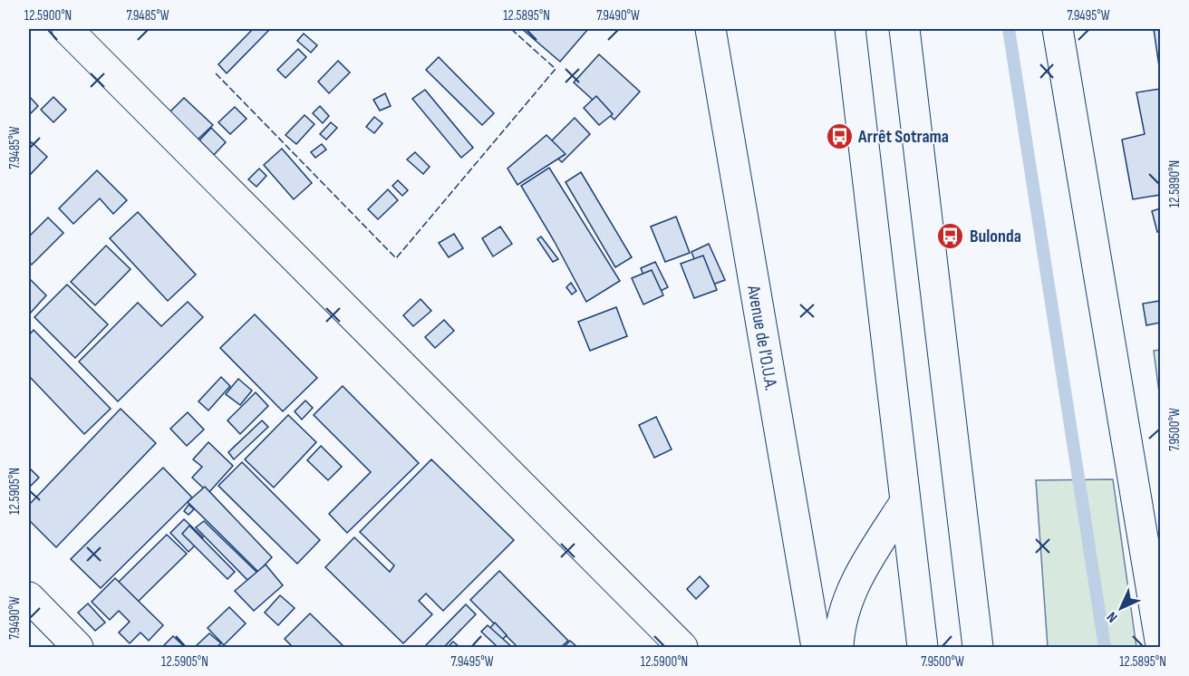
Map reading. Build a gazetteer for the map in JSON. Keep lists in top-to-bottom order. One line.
{"streets":{"main road":["Avenue de l'O.U.A."]},"places":{"bus stop":["Arrêt Sotrama","Bulonda"]},"north":"bottom left","coordinates":["12.5900°N","7.9485°W","12.5895°N","7.9490°W","7.9495°W","12.5890°N","7.9500°W","12.5905°N"]}
